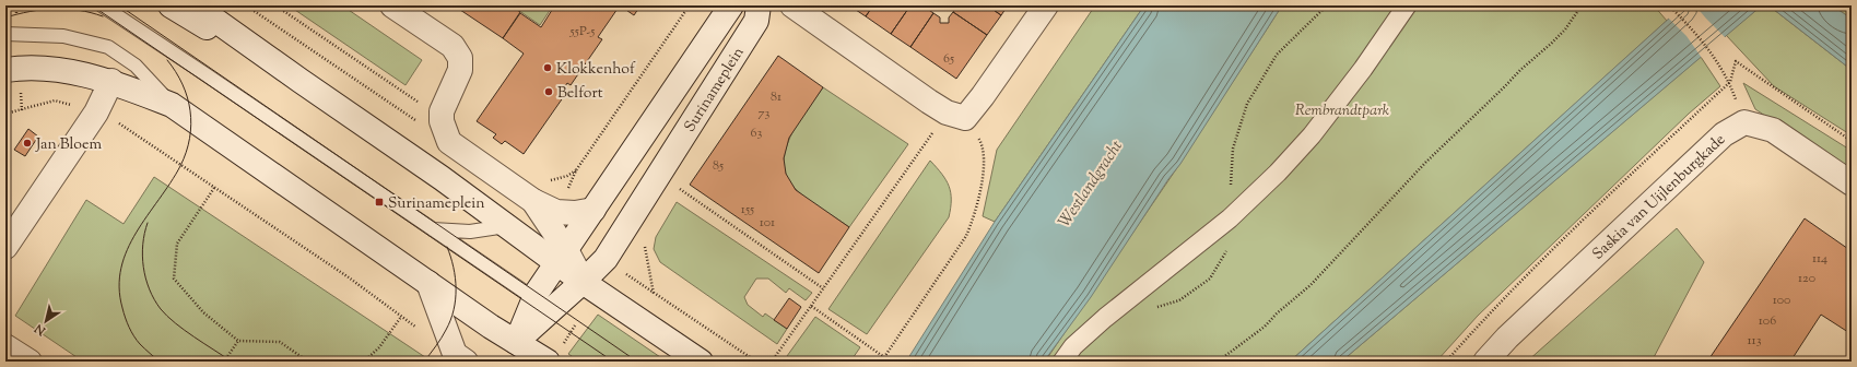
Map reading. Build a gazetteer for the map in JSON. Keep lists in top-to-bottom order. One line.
{"streets":{"main road":["Surinameplein","Saskia van Uijlenburgkade"]},"water":["Westlandgracht"],"parks":["Rembrandtpark"],"places":{"other":["Klokkenhof","Belfort","Jan Bloem"],"transit":["Surinameplein"]},"house_numbers":["55P-5","65","81","73","63","85","155","101","114","120","100","106","113"],"north":"bottom left"}
